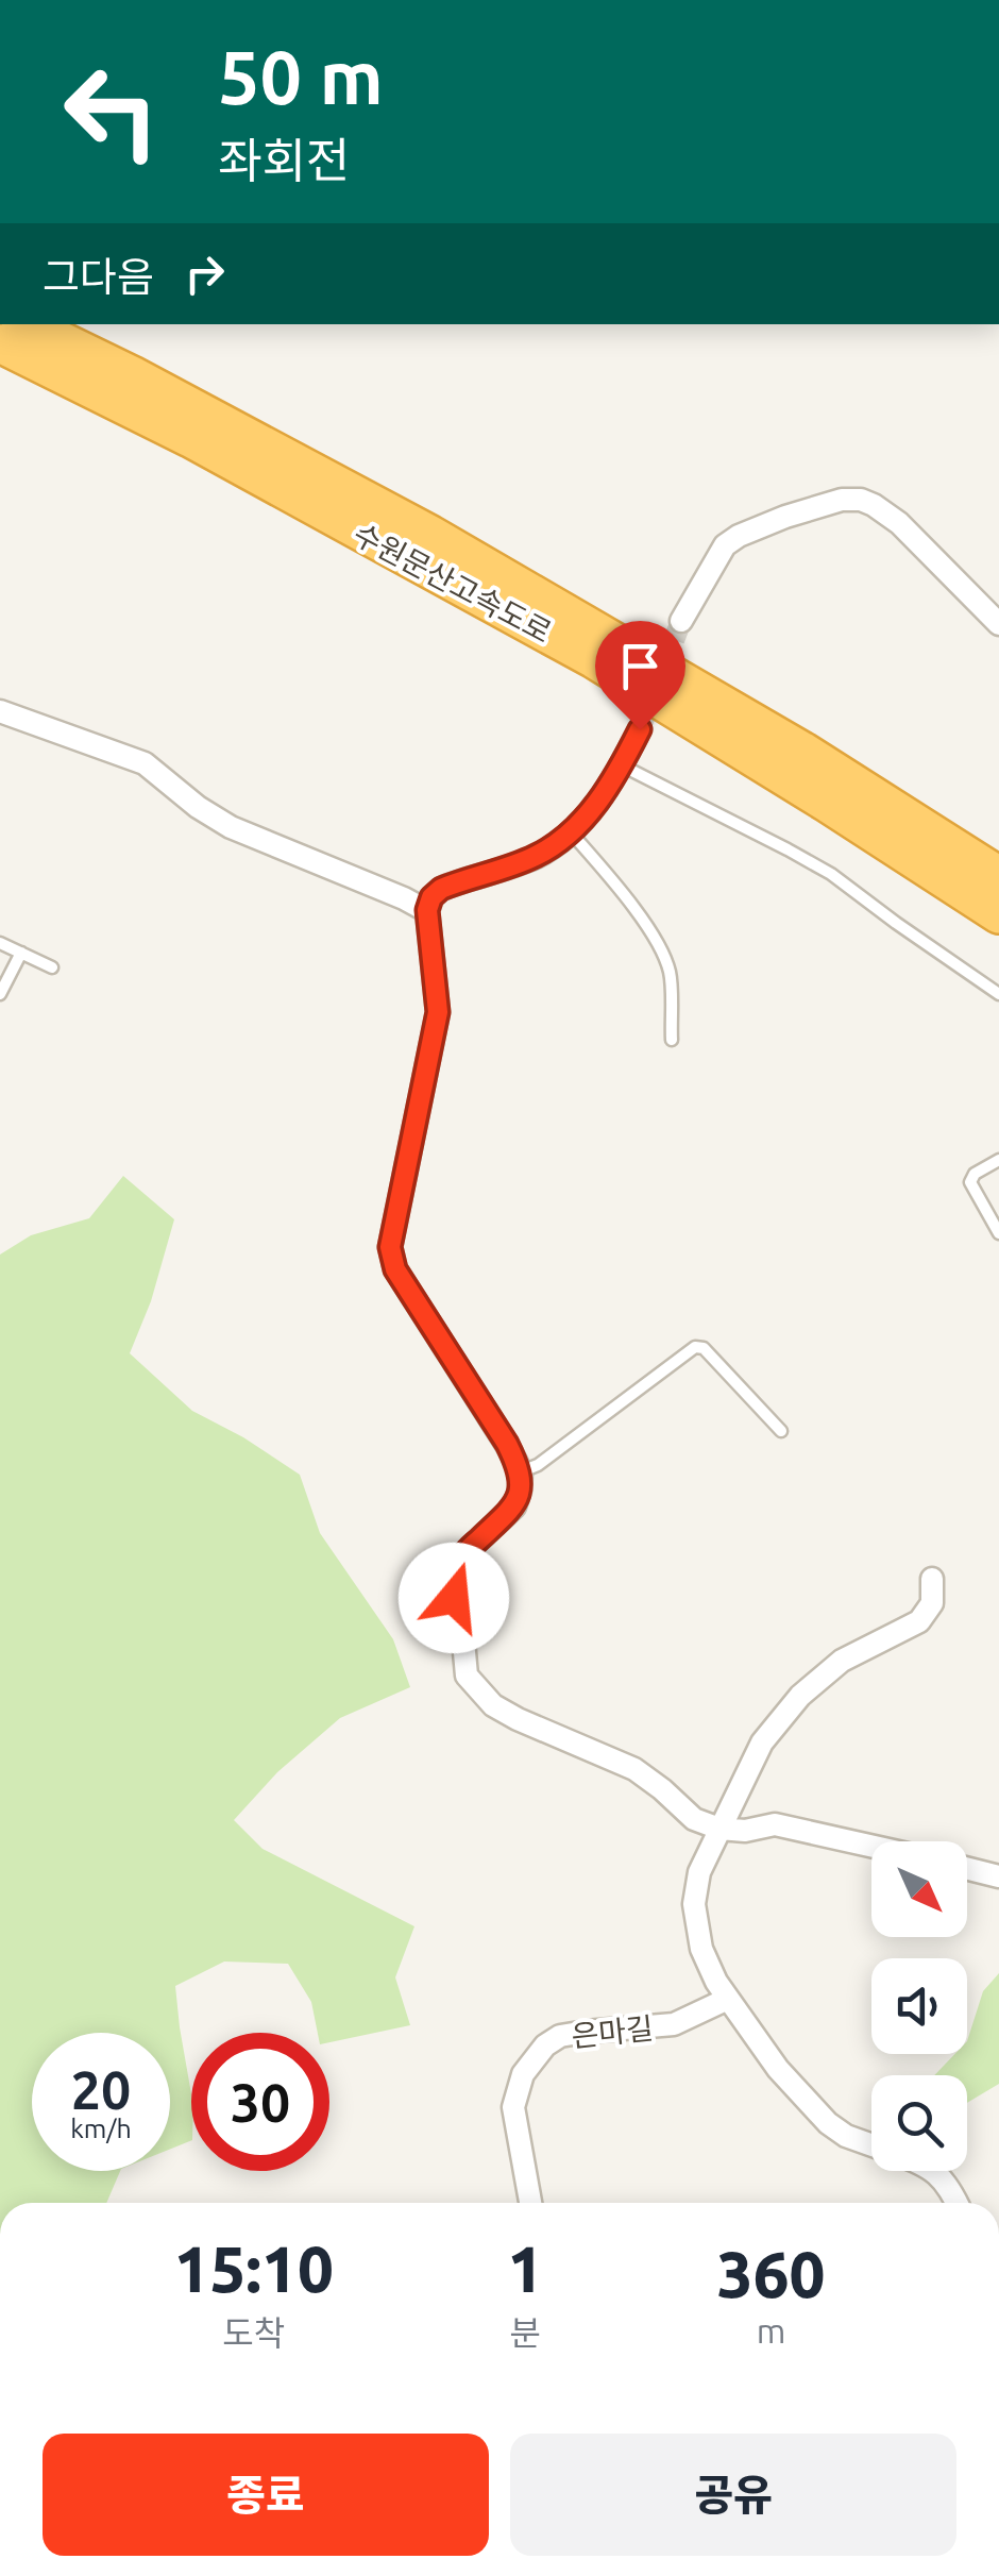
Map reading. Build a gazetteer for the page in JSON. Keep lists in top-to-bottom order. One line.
{"streets":{"highway":["수원문산고속도로"],"street":["은마길"]},"north":"bottom right","page":{"turn":["50 m","좌회전"],"then":"그다음","speed":"20 km/h","limit":"30","eta":["15:10","도착","1","분","360","m"],"buttons":["종료","공유"]}}
